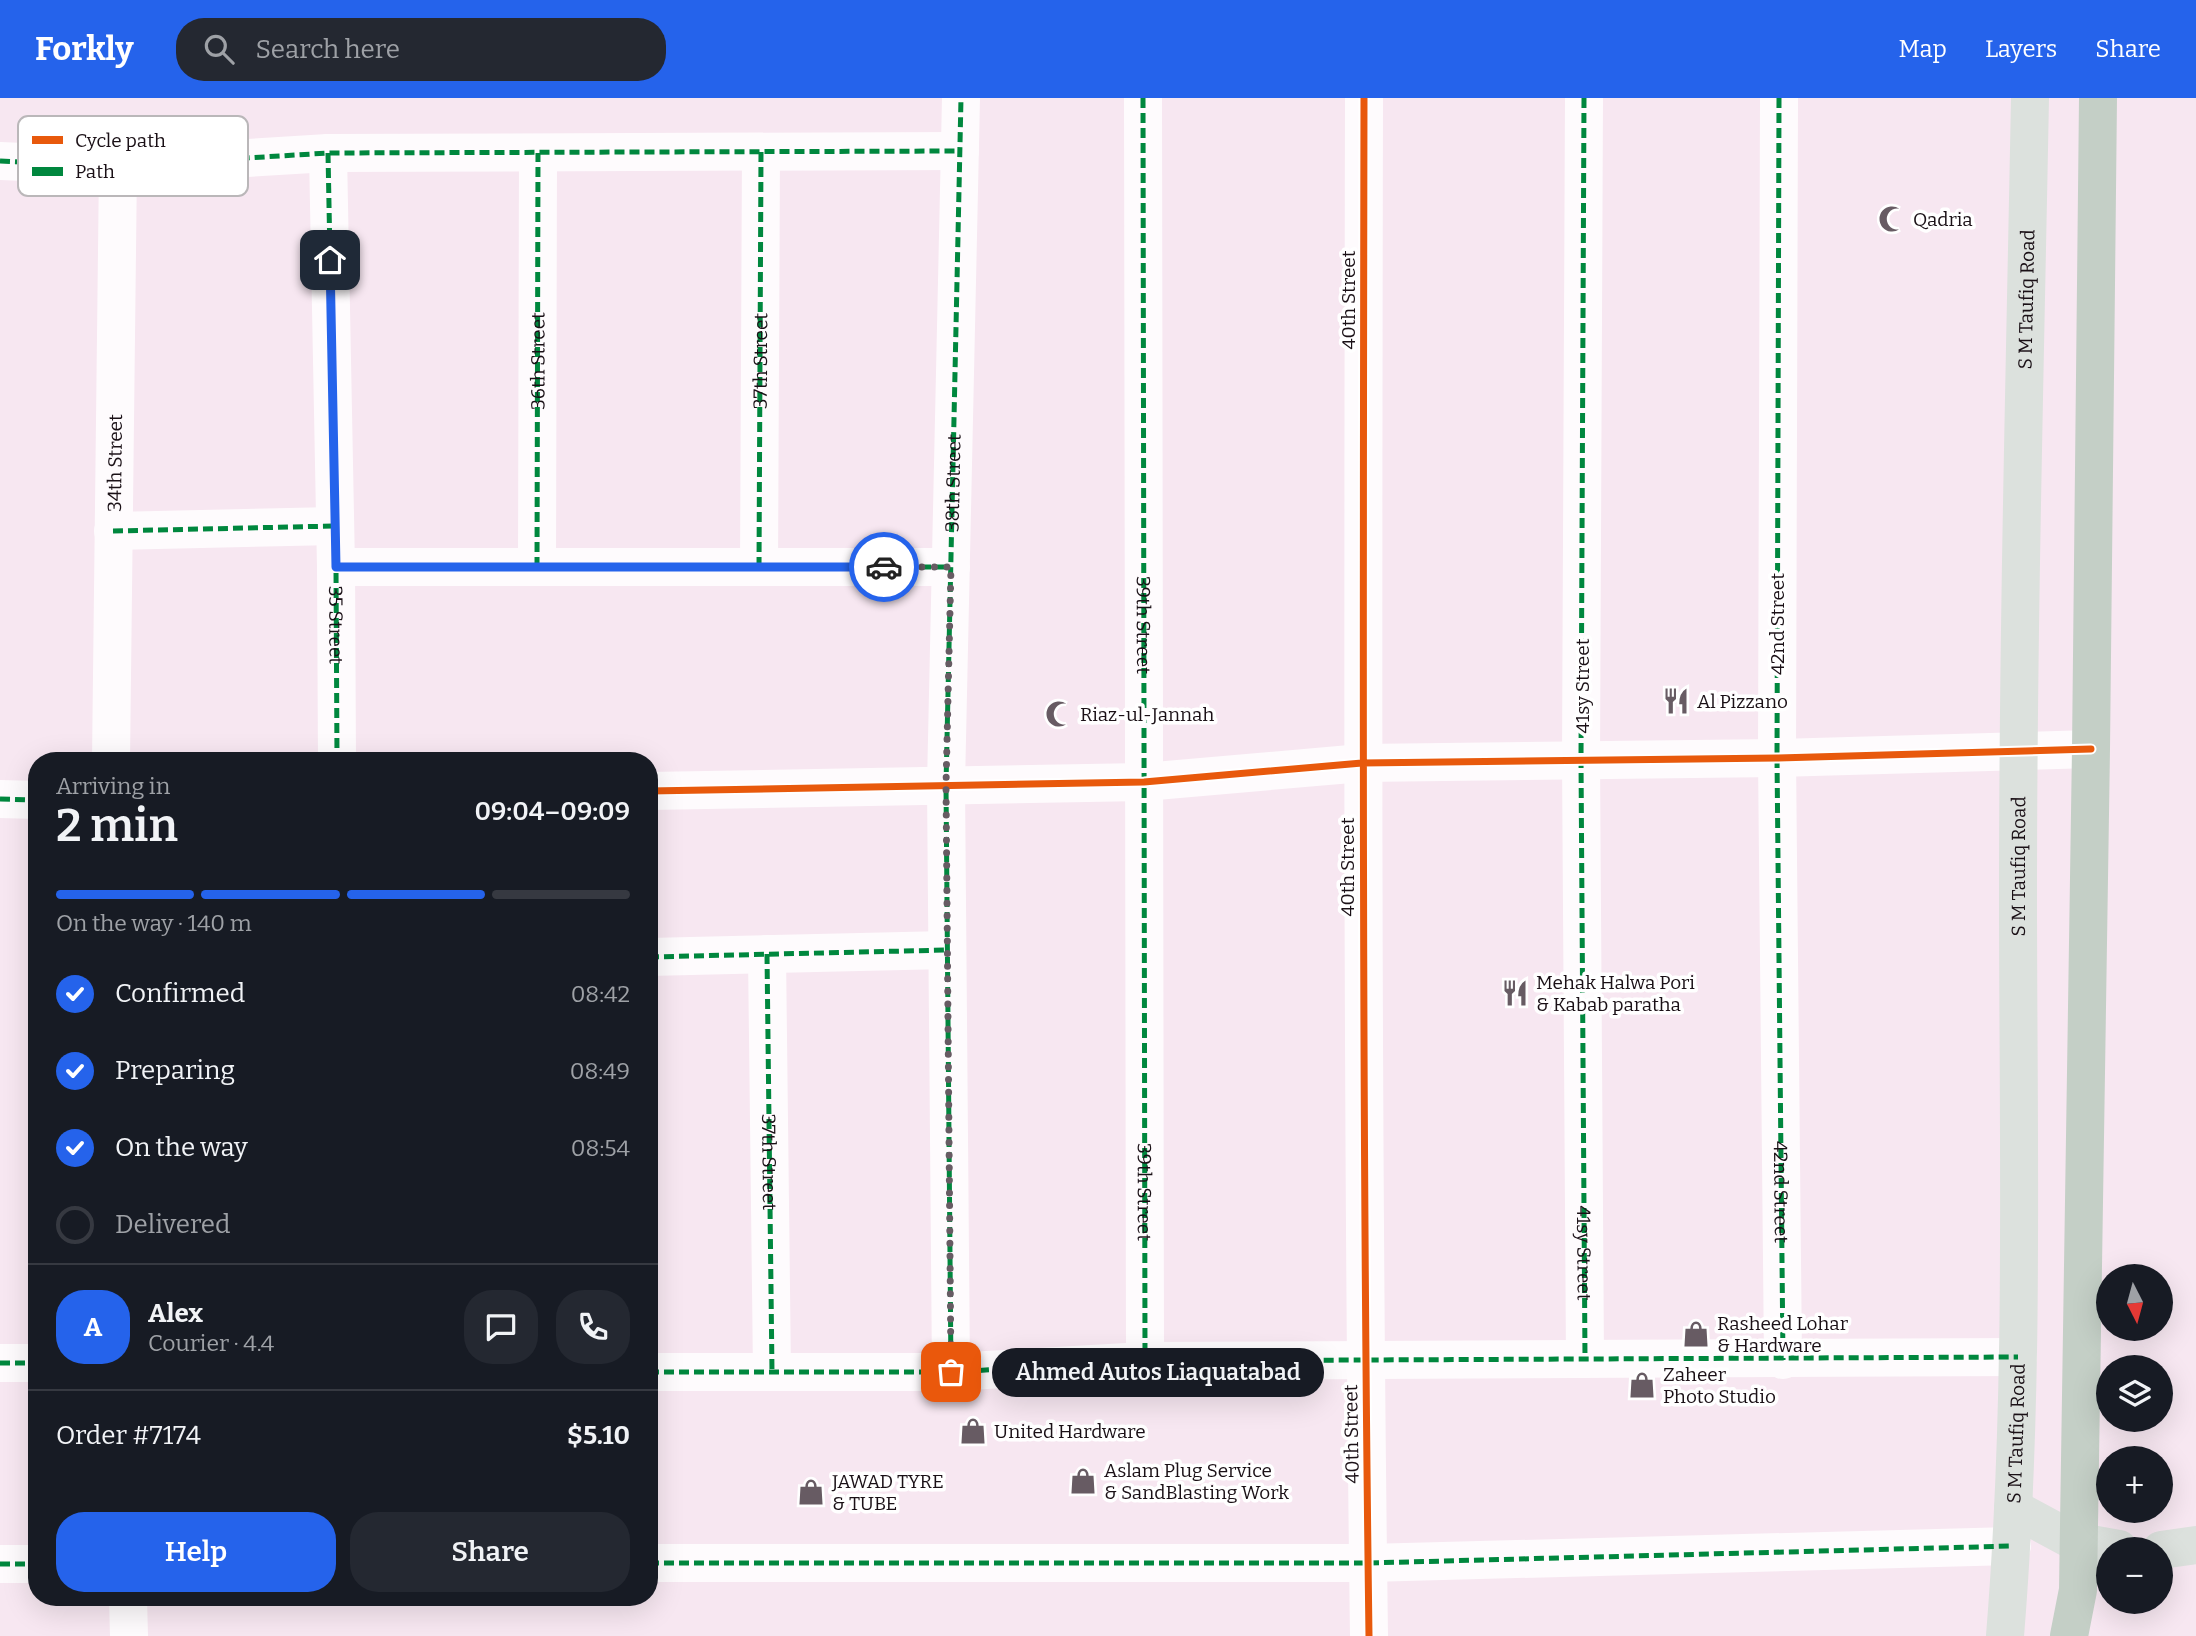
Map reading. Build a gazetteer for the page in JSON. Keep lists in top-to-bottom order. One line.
{"streets":{"main road":["S M Taufiq Road"],"street":["40th Street","36th Street","37th Street","34th Street","38th Street","42nd Street","35 Street","39th Street","41sy Street"]},"places":{"mosque":["Qadria","Riaz-ul-Jannah"],"restaurant":["Al Pizzano","Mehak Halwa Pori & Kabab paratha"],"shop":["Rasheed Lohar & Hardware","Zaheer Photo Studio","United Hardware","Aslam Plug Service & SandBlasting Work","JAWAD TYRE & TUBE"],"other":["Ahmed Autos Liaquatabad"]},"legend":["Cycle path","Path"],"north":"bottom","page":{"header":"Forkly","search":"Search here","nav":["Map","Layers","Share"],"heading":["2 min","Arriving in","09:04–09:09"],"panel":["Alex","Courier · 4.4","Order #7174","$5.10"],"bar":"On the way · 140 m","list":[["Confirmed","08:42"],["Preparing","08:49"],["On the way","08:54"],"Delivered"],"map_buttons":["+","−"],"round":"A","bubble":"Ahmed Autos Liaquatabad","buttons":["Help","Share"]}}
